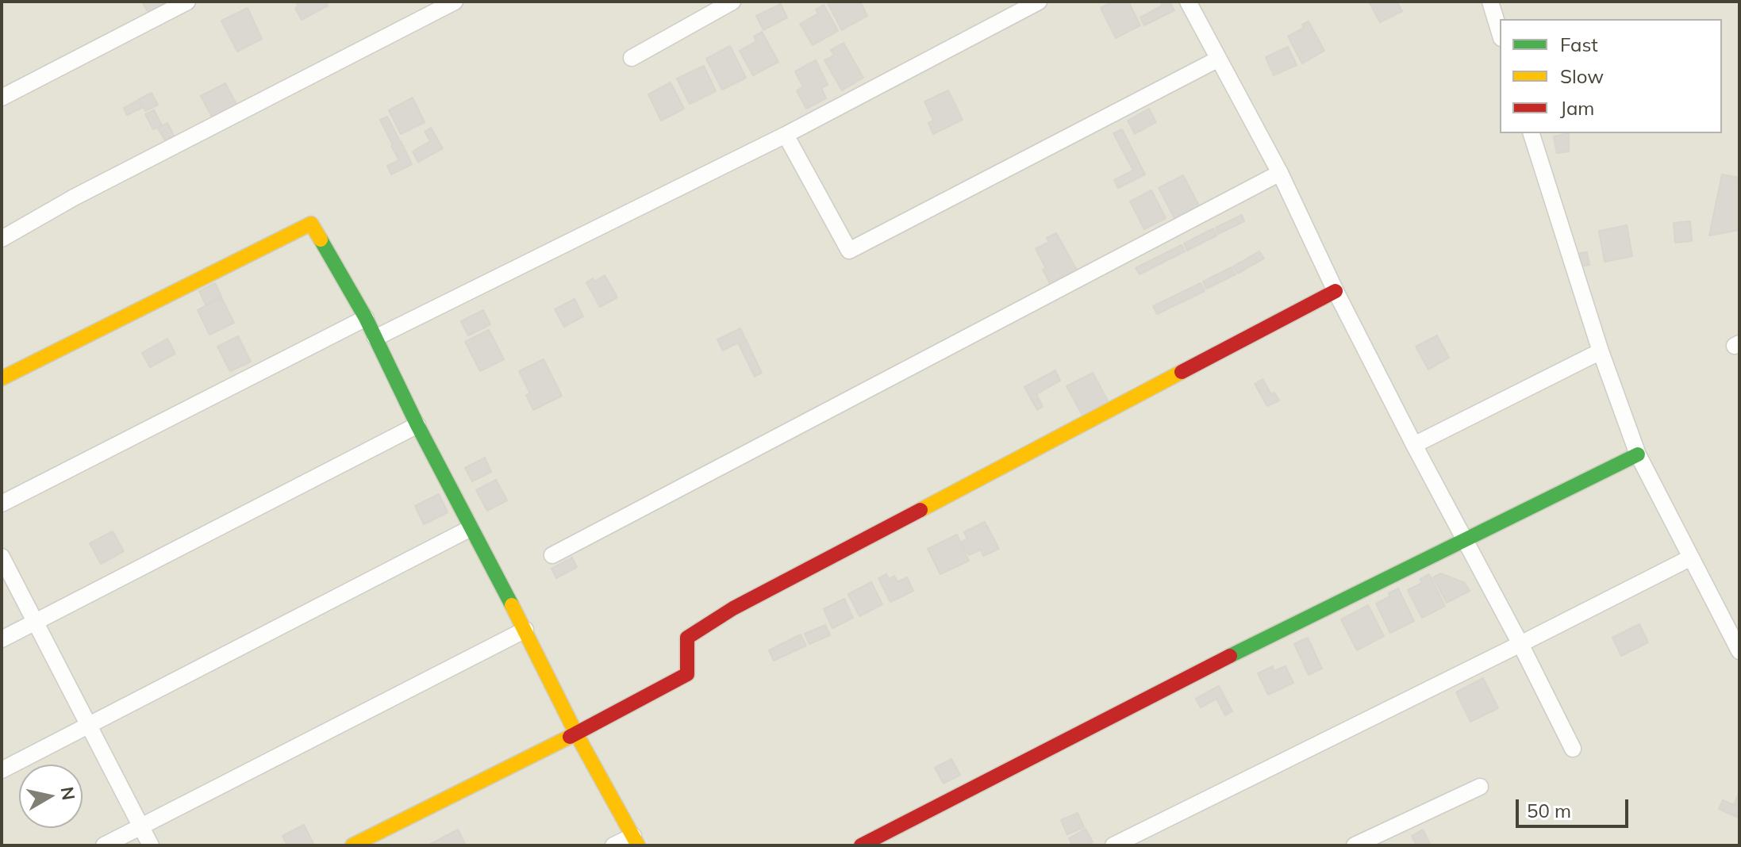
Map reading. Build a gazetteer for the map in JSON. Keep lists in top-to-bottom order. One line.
{"legend":["Fast","Slow","Jam"],"scale_bar":"50 m","north":"right"}
